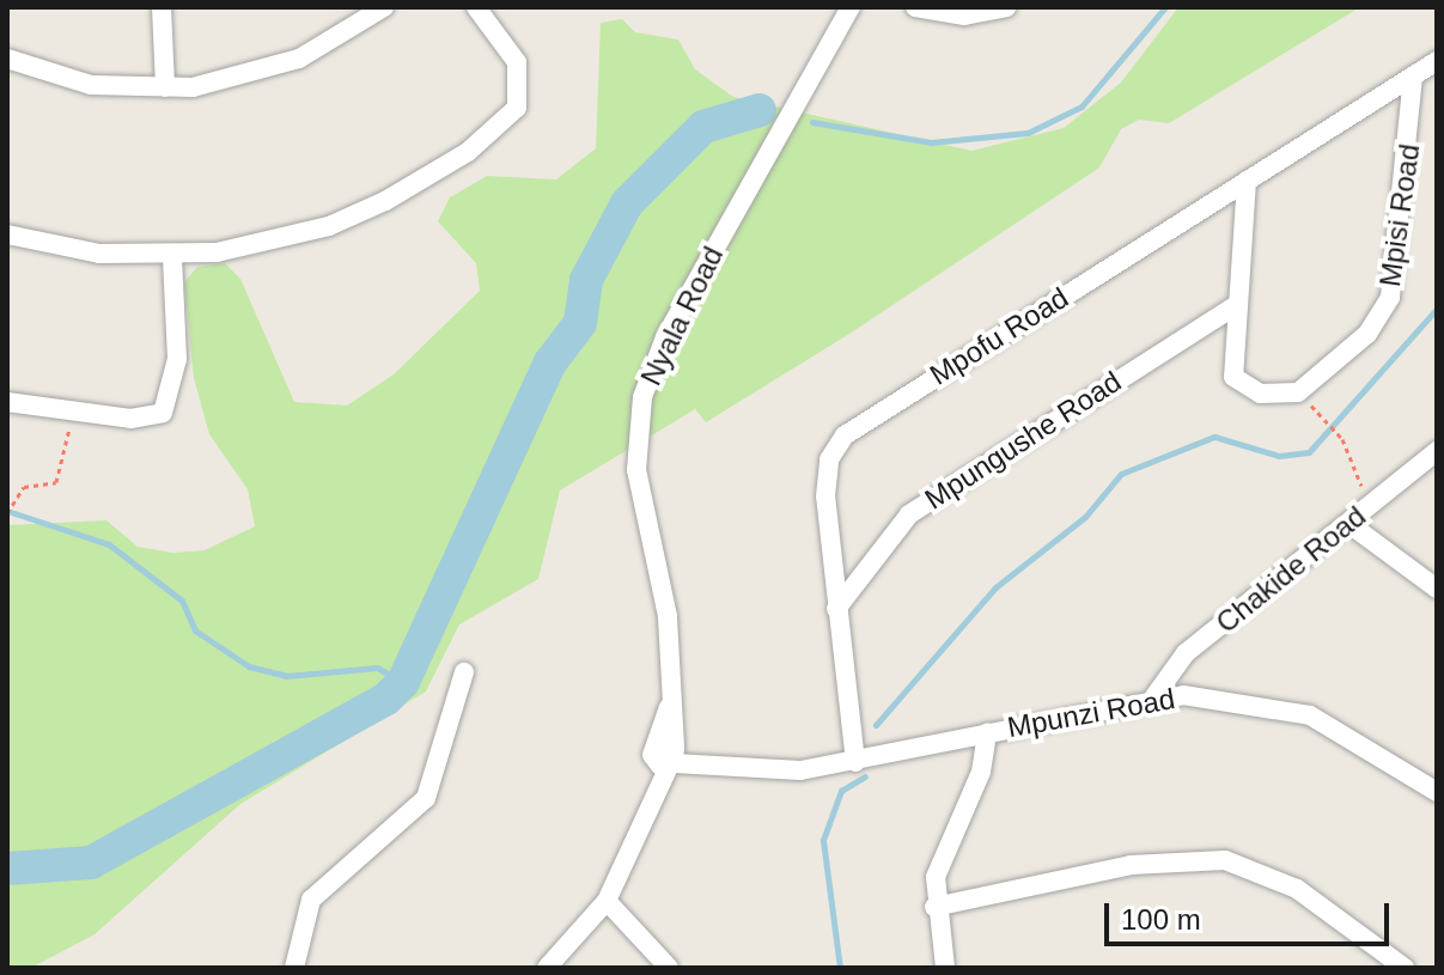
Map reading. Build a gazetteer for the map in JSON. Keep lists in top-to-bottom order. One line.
{"streets":{"street":["Mpisi Road","Nyala Road","Mpofu Road","Mpungushe Road","Chakide Road","Mpunzi Road"]},"crossings":[["Mpisi Road","Mpofu Road"],["Mpisi Road","Mpungushe Road"],["Nyala Road","Mpunzi Road"],["Mpofu Road","Mpungushe Road"],["Mpofu Road","Mpunzi Road"],["Chakide Road","Mpunzi Road"]],"scale_bar":"100 m"}
